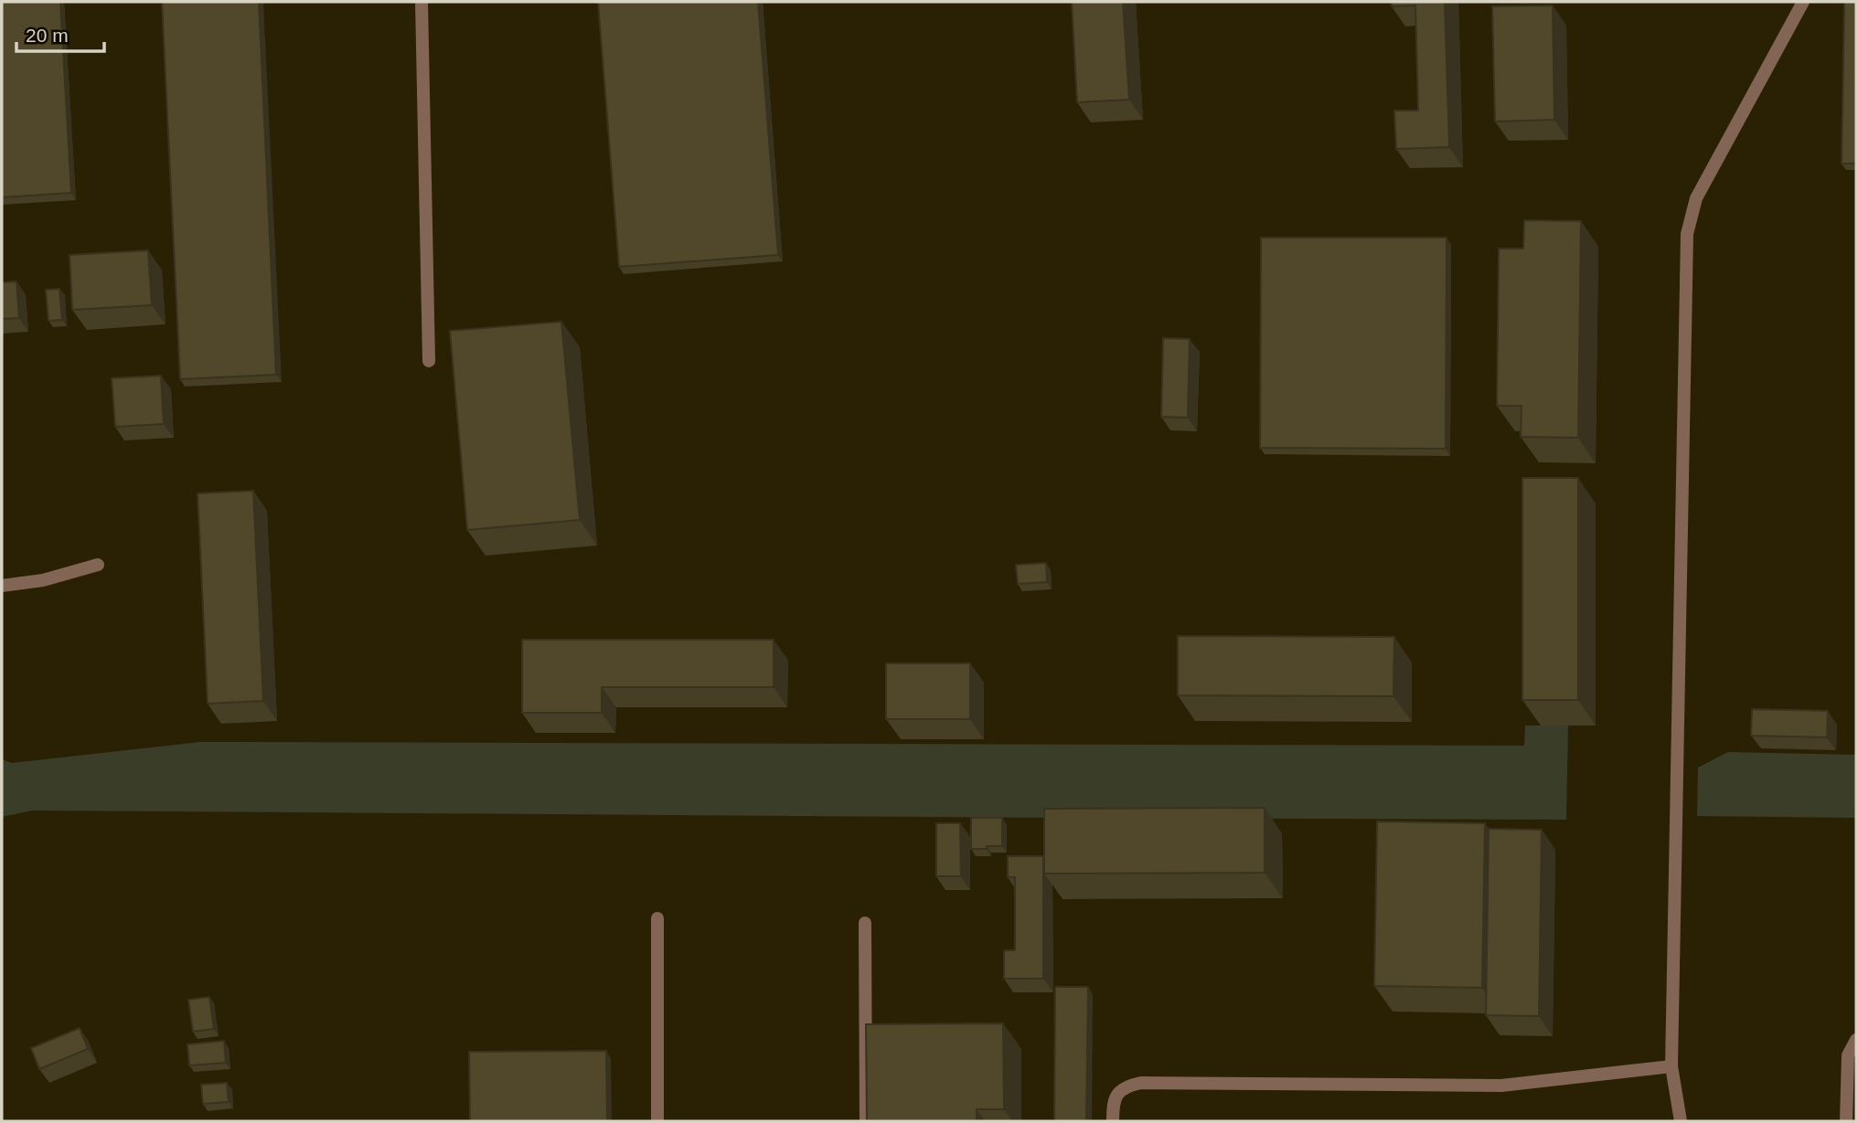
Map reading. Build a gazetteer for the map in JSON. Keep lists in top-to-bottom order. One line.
{"scale_bar":"20 m"}
